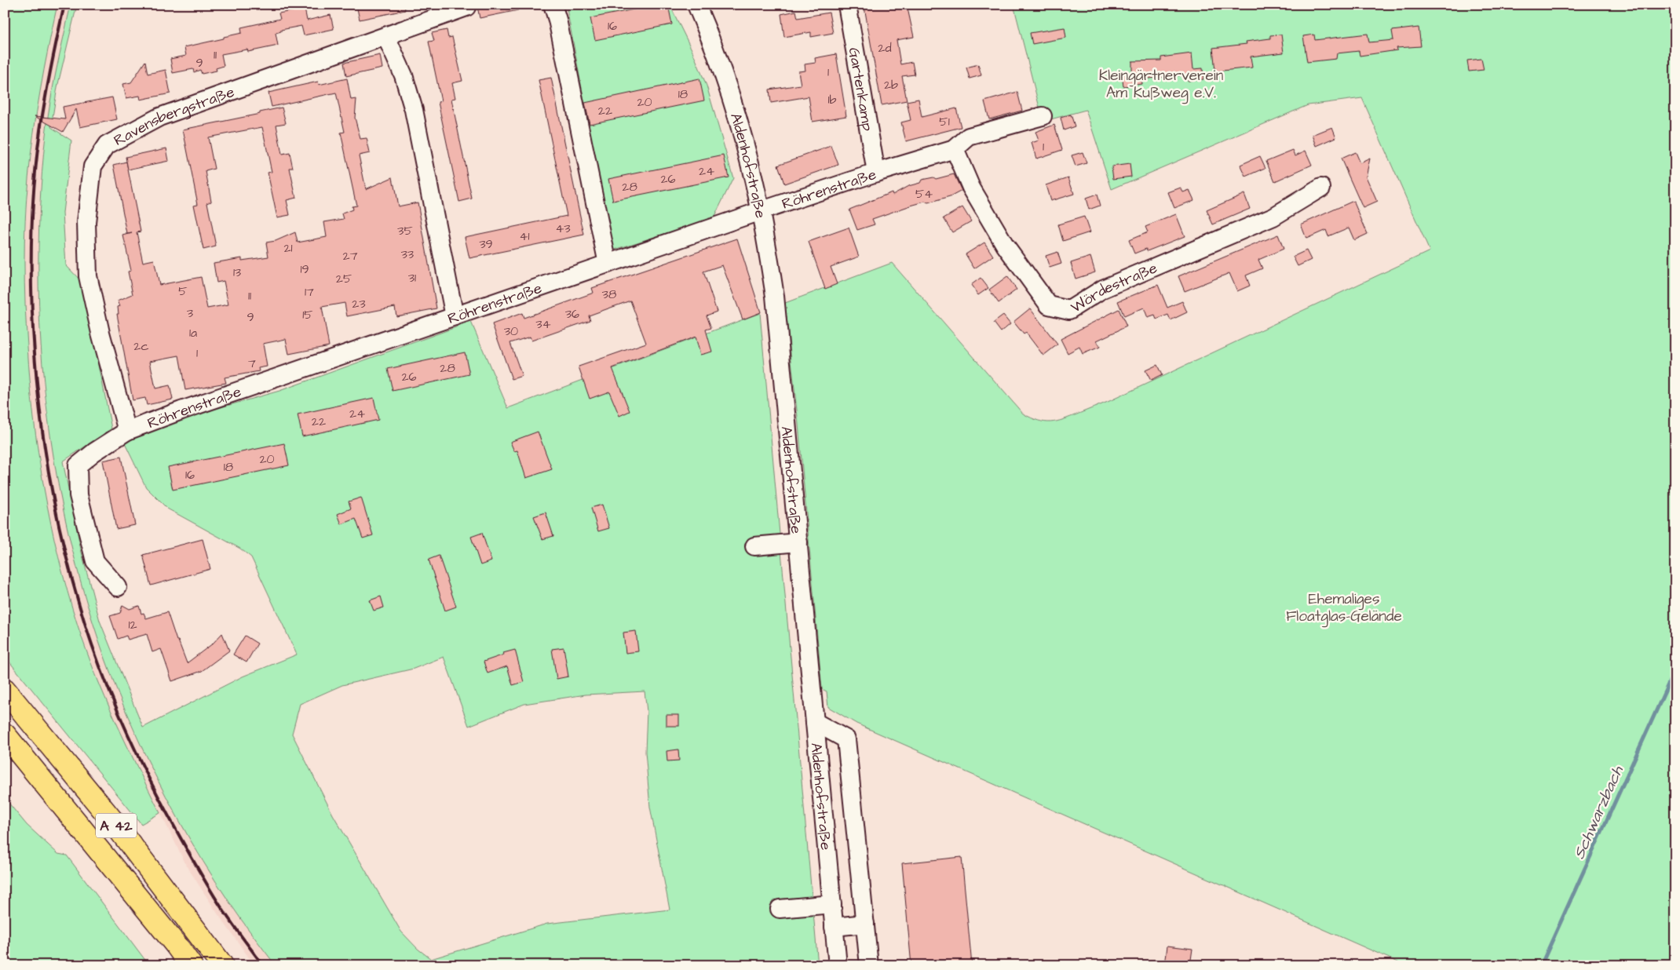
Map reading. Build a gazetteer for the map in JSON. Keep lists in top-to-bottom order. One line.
{"streets":{"highway":["A 42"],"street":["Gartenkamp","Ravensbergstraße","Aldenhofstraße","Röhrenstraße","Wördestraße"]},"crossings":[["Gartenkamp","Röhrenstraße"],["Ravensbergstraße","Röhrenstraße"],["Aldenhofstraße","Röhrenstraße"],["Röhrenstraße","Wördestraße"]],"water":["Schwarzbach"],"parks":["Kleingärtnerverein Am Kußweg e.V.","Ehemaliges Floatglas-Gelände"],"house_numbers":["16","2d","11","9","1","2b","18","1b","20","22","51","1","24","26","28","54","43","35","41","39","21","33","27","19","13","31","25","5","17","38","11","23","3","36","15","9","34","30","1a","2c","1","7","28","26","24","22","20","18","16","12"]}
